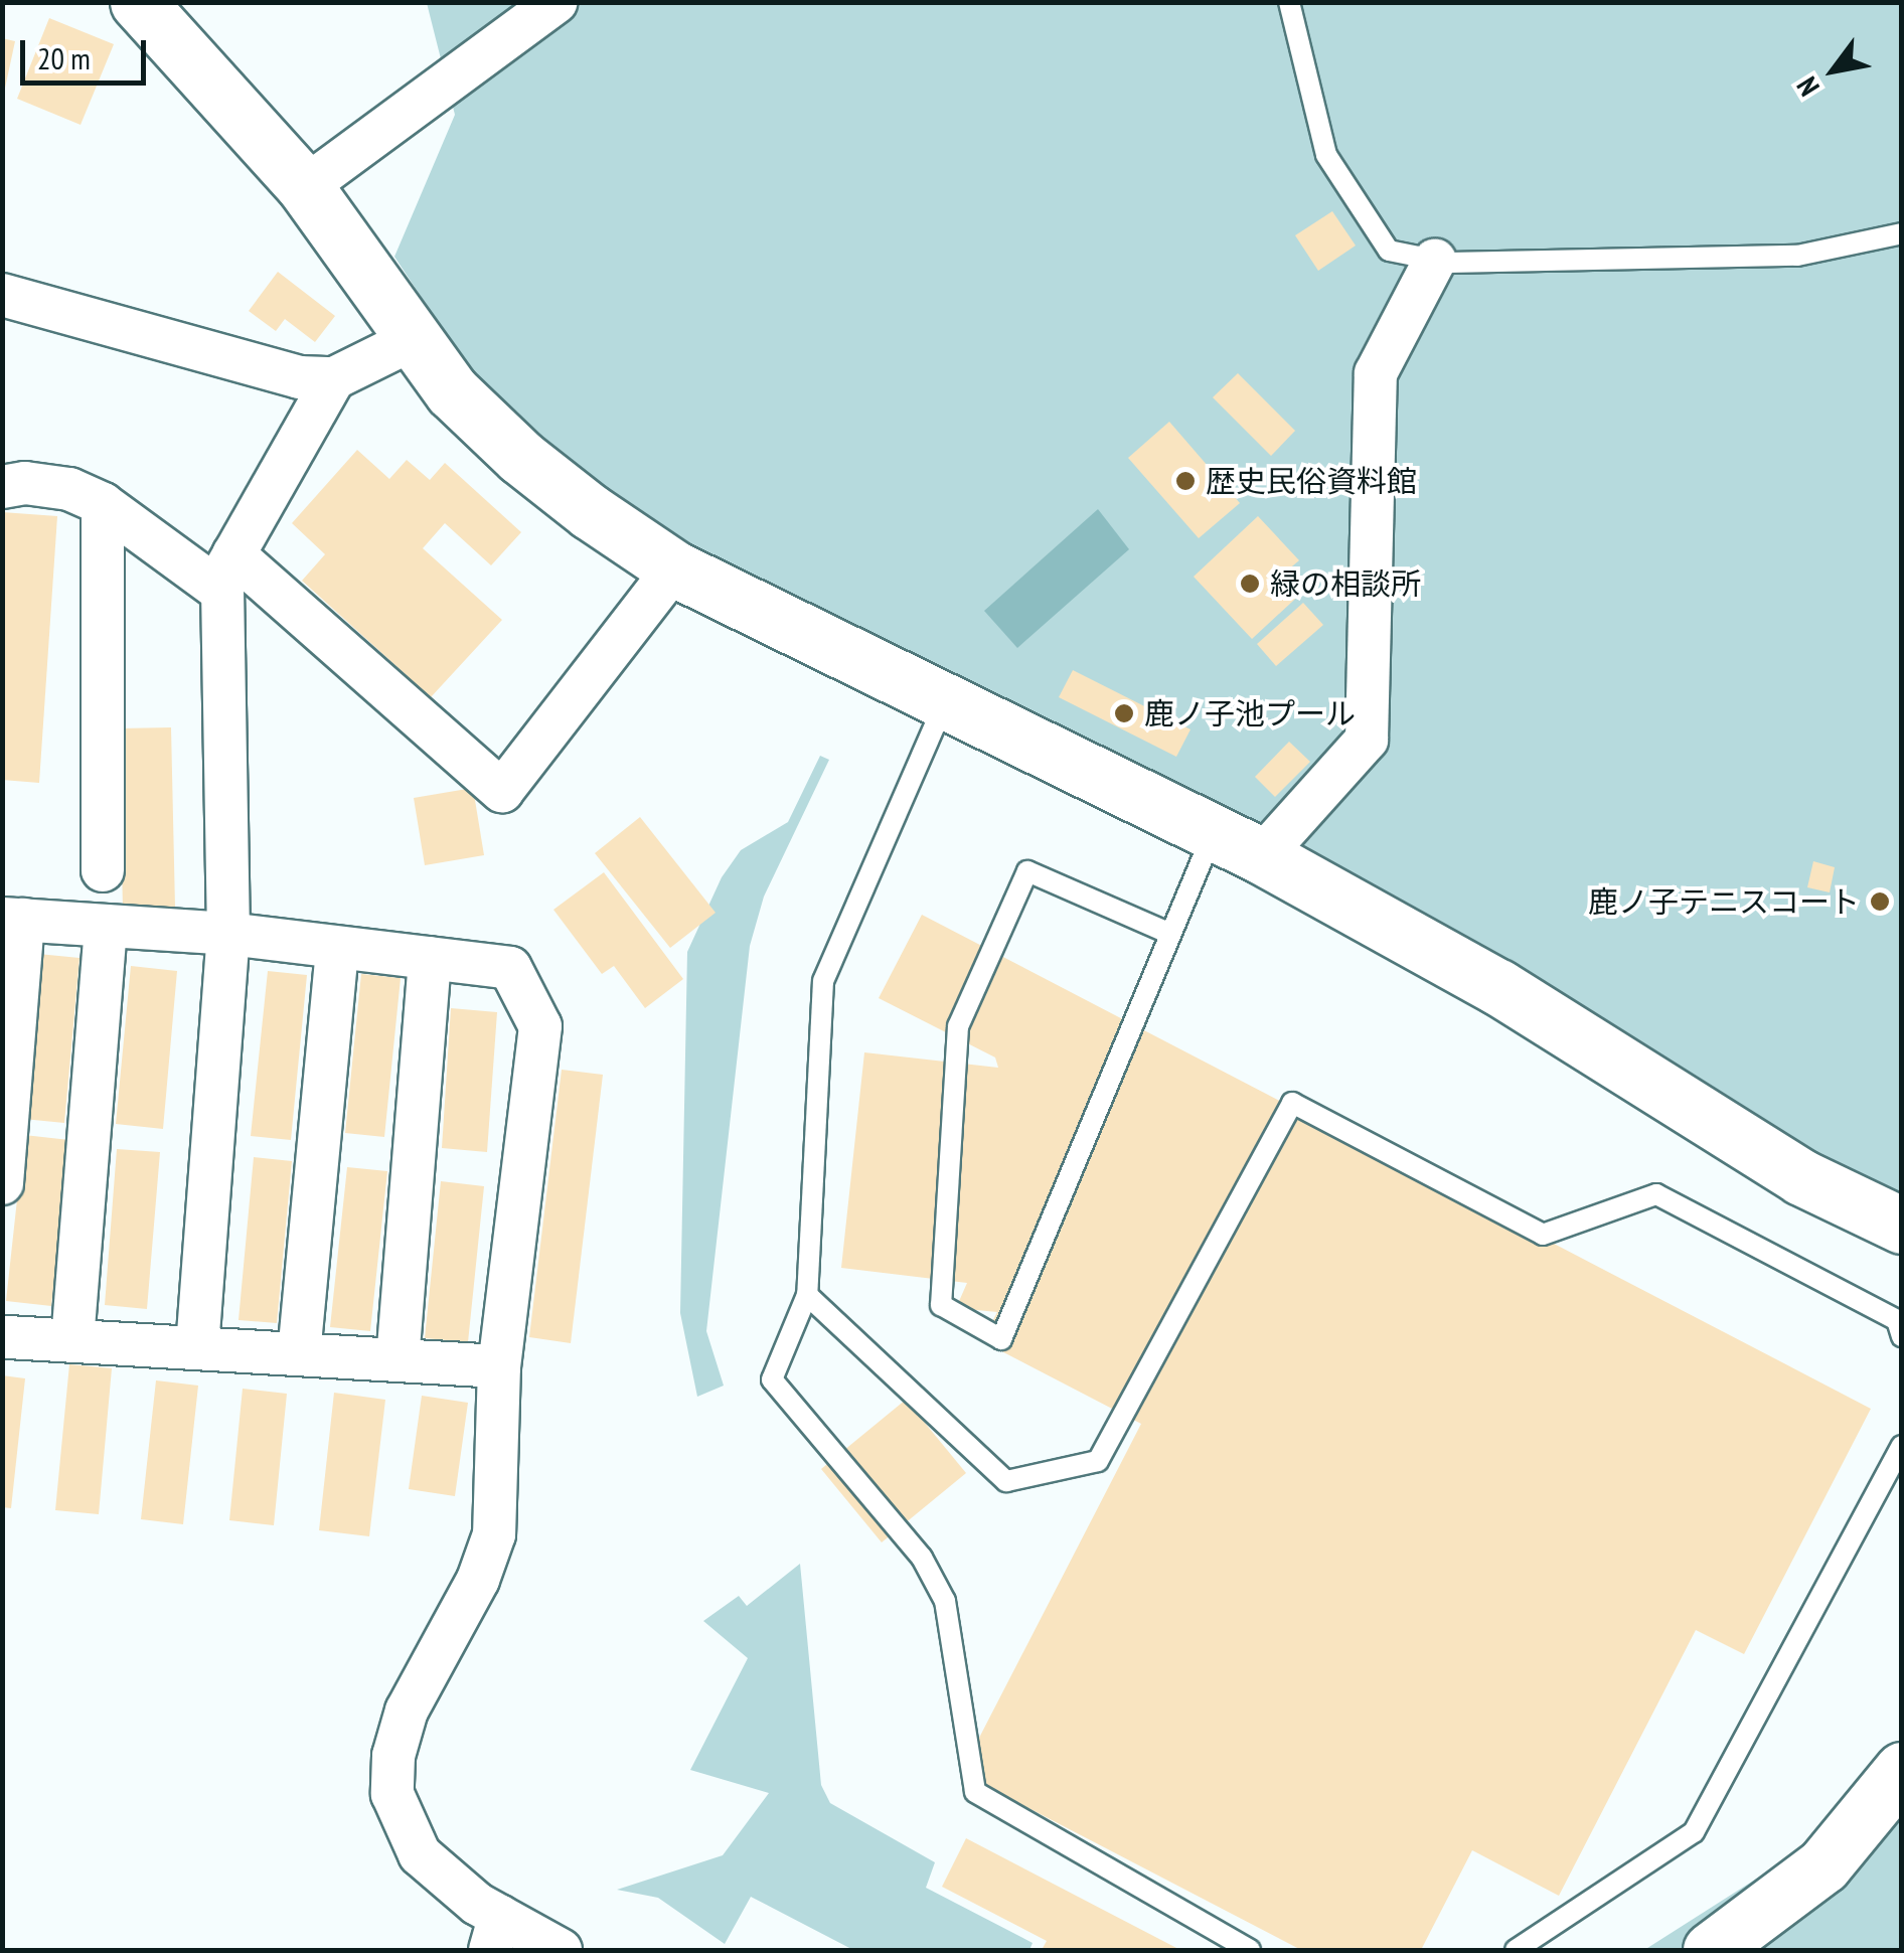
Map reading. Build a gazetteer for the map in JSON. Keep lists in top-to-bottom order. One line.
{"places":["歴史民俗資料館","緑の相談所","鹿ノ子池プール","鹿ノ子テニスコート"],"scale_bar":"20 m","north":"bottom left"}
